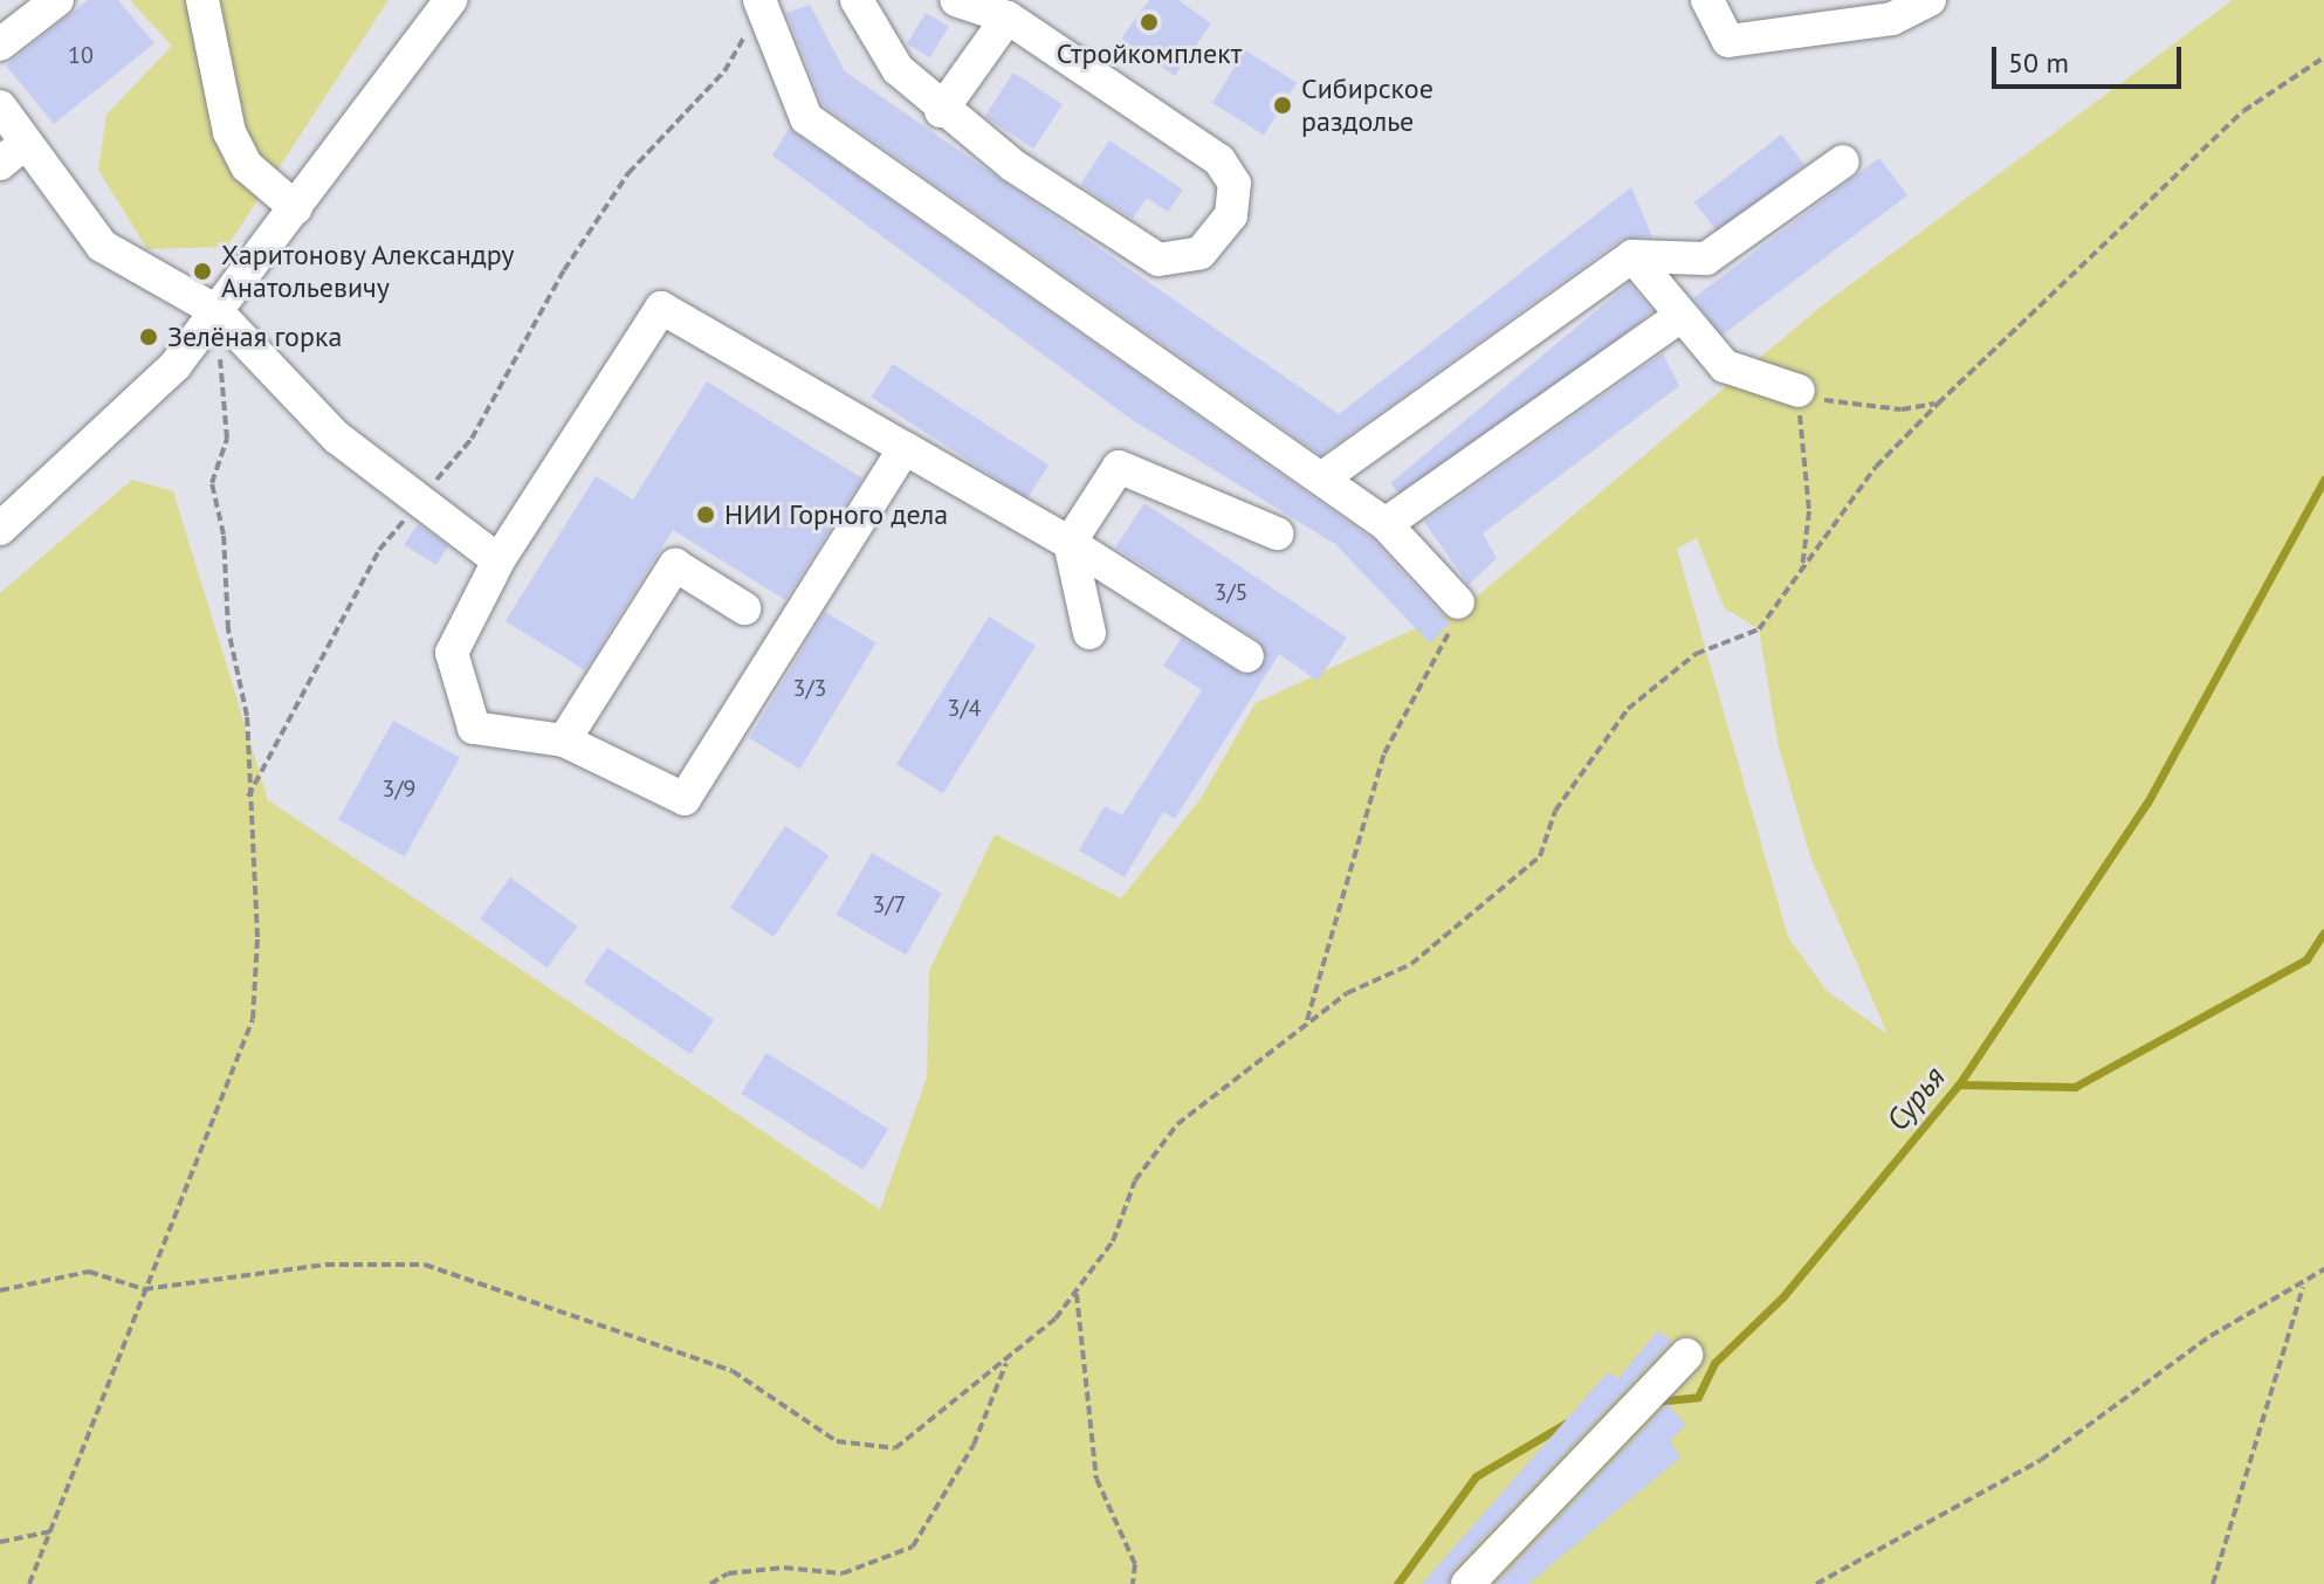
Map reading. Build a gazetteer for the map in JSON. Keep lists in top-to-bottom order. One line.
{"water":["Сурья"],"places":["Стройкомплект","Сибирское раздолье","Харитонову Александру Анатольевичу","Зелёная горка","НИИ Горного дела"],"house_numbers":["10","3/5","3/3","3/4","3/9","3/7"],"scale_bar":"50 m"}
